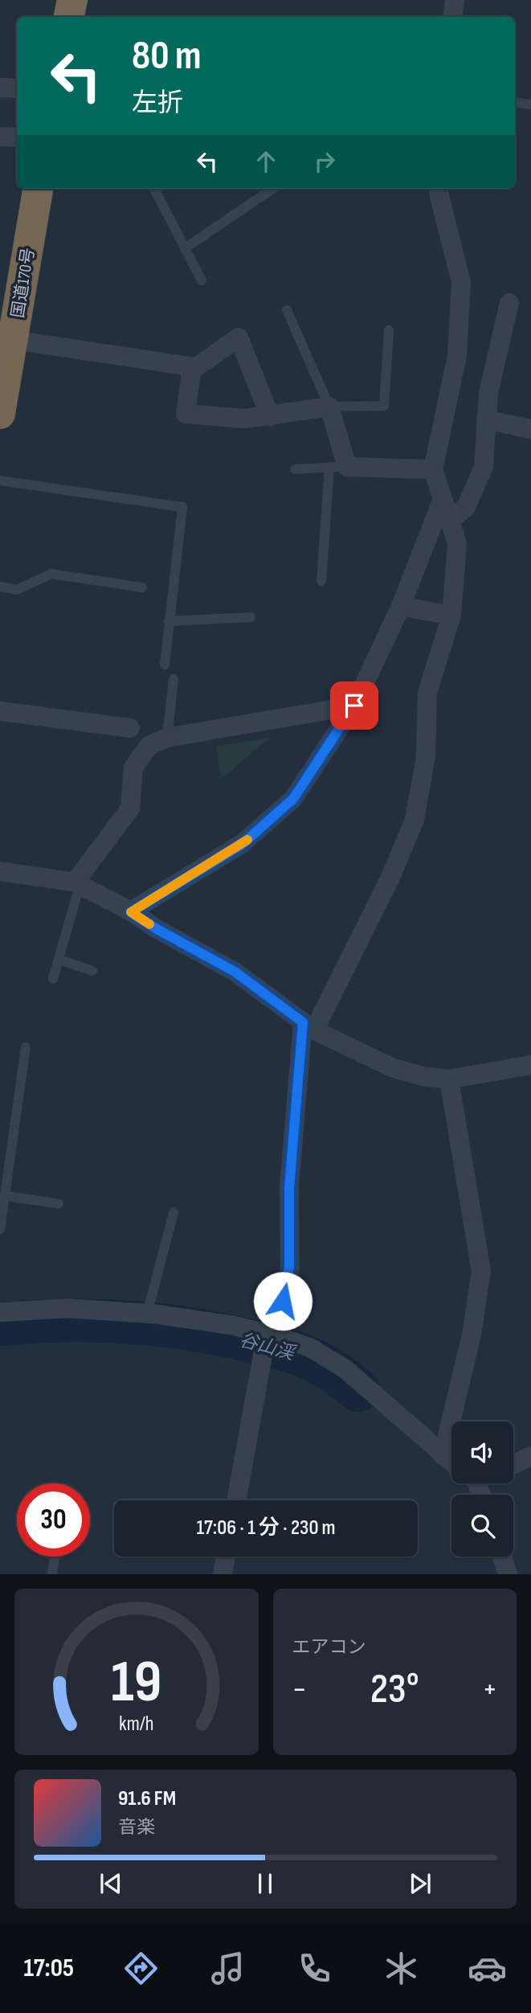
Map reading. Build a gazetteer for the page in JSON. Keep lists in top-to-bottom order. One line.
{"streets":{"highway":["国道170号"]},"water":["谷山渓"],"page":{"turn":["80 m","左折"],"limit":"30","trip":"17:06 · 1 分 · 230 m","tile":"エアコン","heat":["−","23°","+"],"song":["91.6 FM","音楽"],"tabs":"17:05","gauge":["19","km/h"]}}
